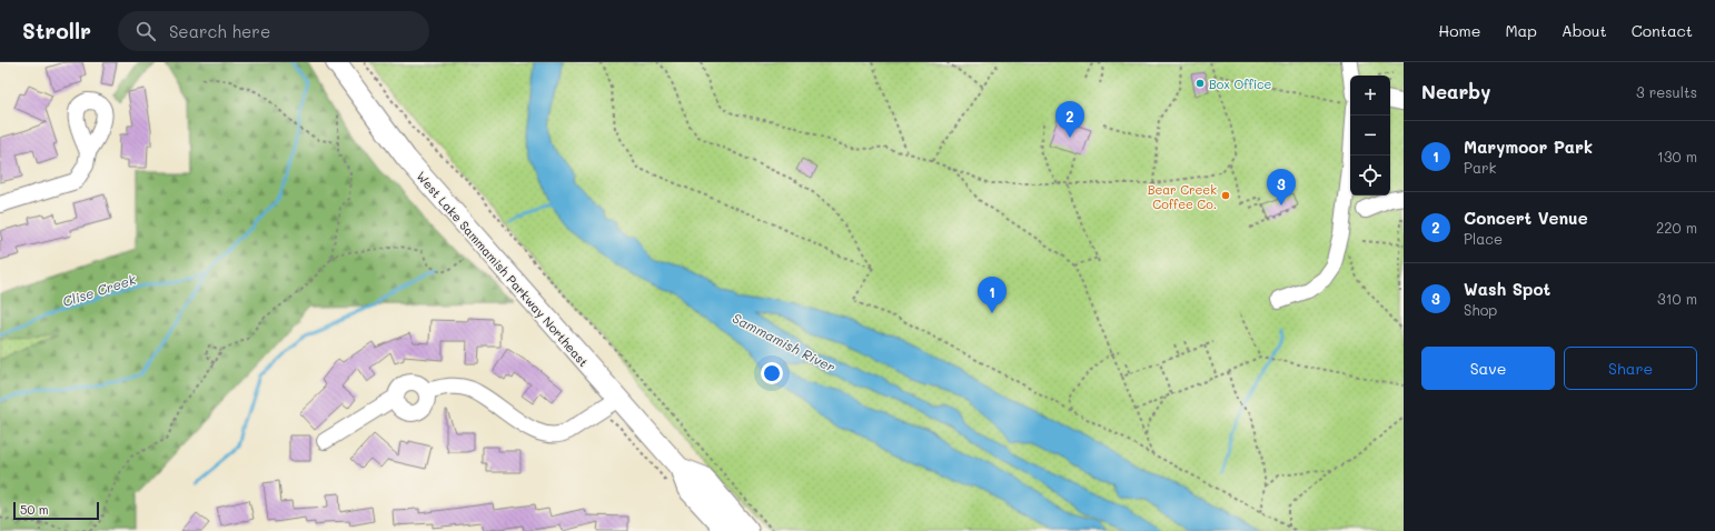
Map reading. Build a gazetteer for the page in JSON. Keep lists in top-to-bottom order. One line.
{"streets":{"main road":["West Lake Sammamish Parkway Northeast"]},"water":["Clise Creek","Sammamish River"],"places":["Box Office","Bear Creek Coffee Co."],"scale_bar":"50 m","page":{"header":"Strollr","search":"Search here","nav":["Home","Map","About","Contact"],"heading":["Nearby","3 results"],"map_buttons":["+","−"],"pins":["2","3","1"],"list":[{"mark":"1","name":"Marymoor Park","note":"Park","value":"130 m"},{"mark":"2","name":"Concert Venue","note":"Place","value":"220 m"},{"mark":"3","name":"Wash Spot","note":"Shop","value":"310 m"}],"buttons":["Save","Share"],"scale":"50 m"}}
